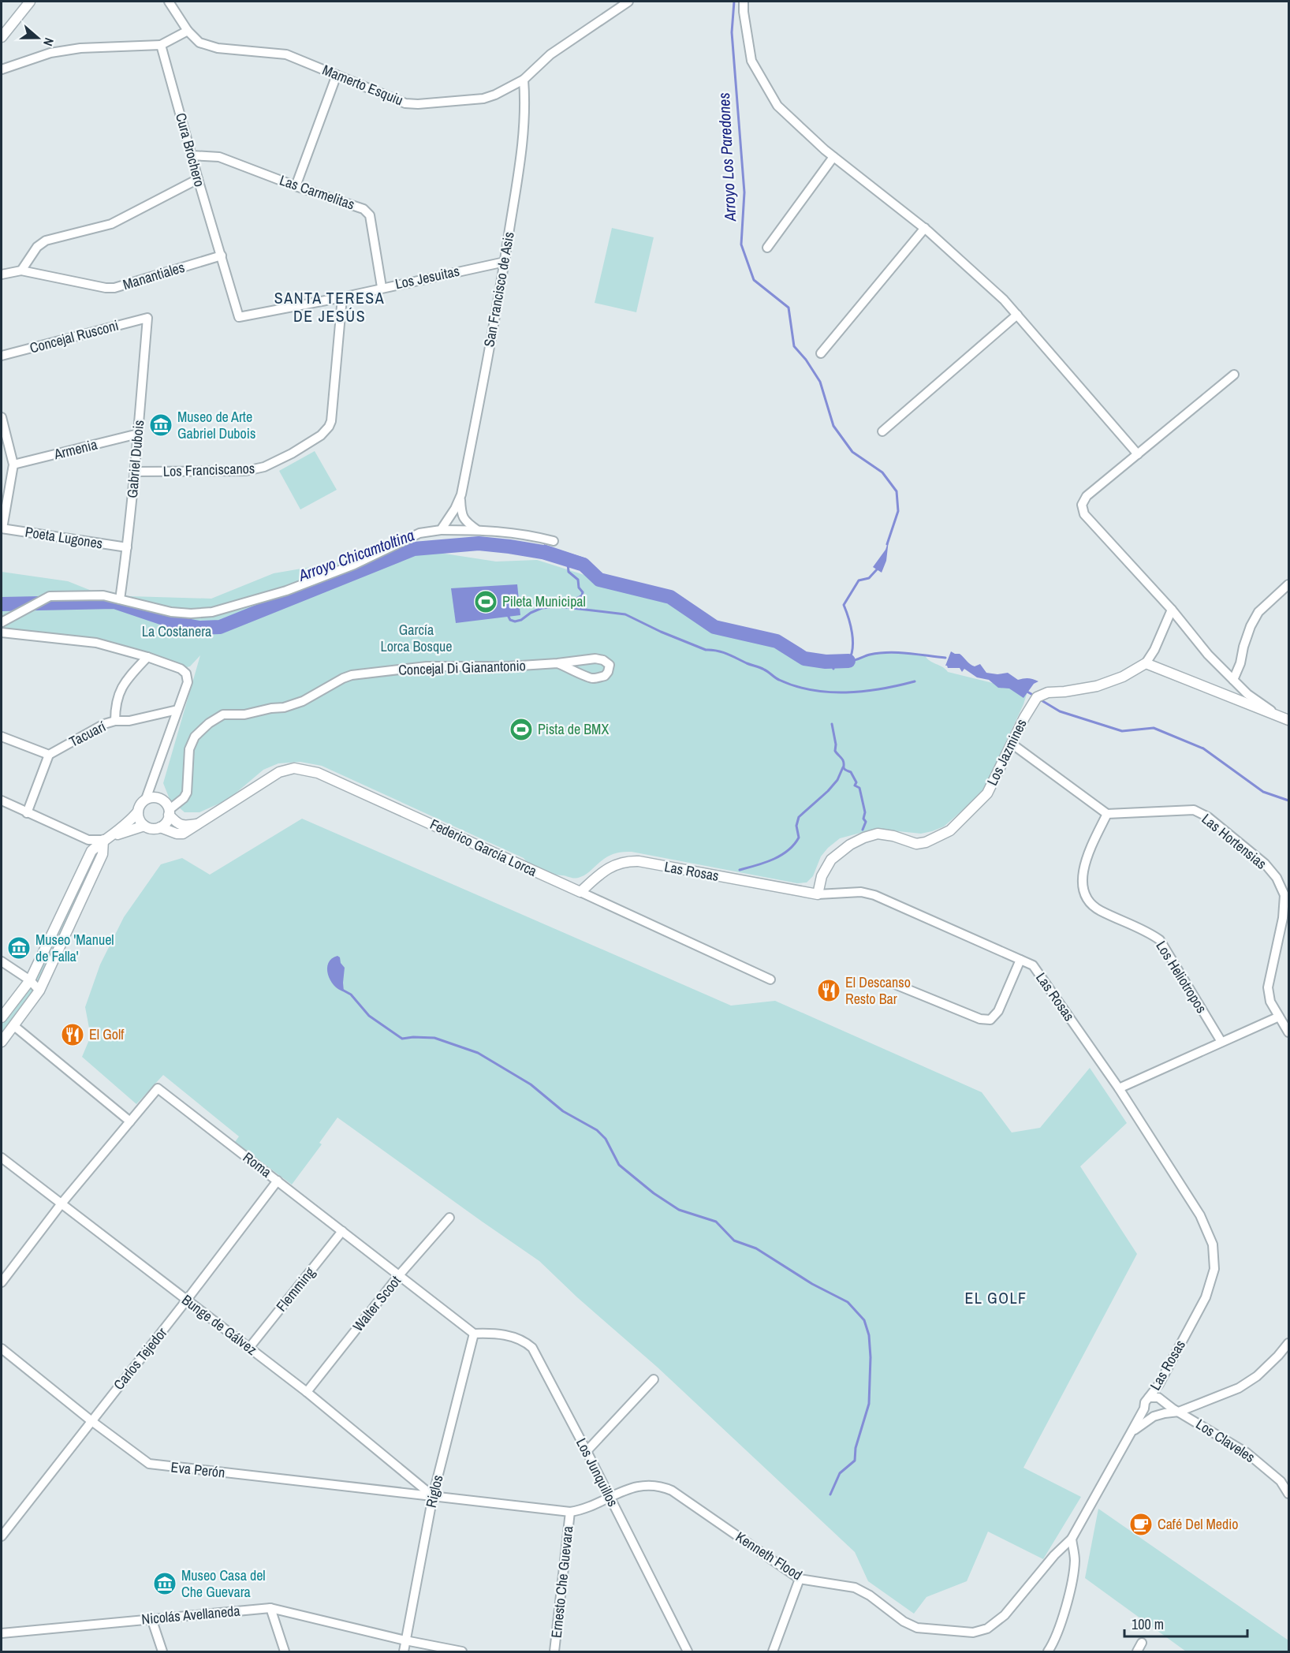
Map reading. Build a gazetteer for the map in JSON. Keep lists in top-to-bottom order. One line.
{"streets":{"street":["Mamerto Esquiu","Cura Brochero","Las Carmelitas","Manantiales","Los Jesuitas","San Francisco de Asis","Concejal Rusconi","Armenia","Gabriel Dubois","Los Franciscanos","Poeta Lugones","Concejal Di Gianantonio","Tacuarí","Los Jazmines","Las Hortensias","Federico García Lorca","Las Rosas","Los Heliotropos","Roma","Flemming","Walter Scoot","Bunge de Gálvez","Carlos Tejedor","Los Claveles","Eva Perón","Los Junquillos","Riglos","Kenneth Flood","Ernesto Che Guevara","Nicolás Avellaneda"]},"crossings":[["Mamerto Esquiu","San Francisco de Asis"],["Cura Brochero","Las Carmelitas"],["Cura Brochero","Manantiales"],["Cura Brochero","Los Jesuitas"],["Las Carmelitas","Los Jesuitas"],["Los Jesuitas","San Francisco de Asis"],["Los Jesuitas","Los Franciscanos"],["Concejal Rusconi","Gabriel Dubois"],["Armenia","Gabriel Dubois"],["Gabriel Dubois","Los Franciscanos"],["Gabriel Dubois","Poeta Lugones"],["Concejal Di Gianantonio","Federico García Lorca"],["Los Jazmines","Las Rosas"],["Las Hortensias","Los Heliotropos"],["Federico García Lorca","Las Rosas"],["Las Rosas","Los Claveles"],["Roma","Flemming"],["Roma","Walter Scoot"],["Roma","Bunge de Gálvez"],["Roma","Carlos Tejedor"],["Roma","Los Junquillos"],["Roma","Riglos"],["Flemming","Bunge de Gálvez"],["Walter Scoot","Bunge de Gálvez"],["Bunge de Gálvez","Carlos Tejedor"],["Bunge de Gálvez","Eva Perón"],["Bunge de Gálvez","Riglos"],["Bunge de Gálvez","Kenneth Flood"],["Carlos Tejedor","Eva Perón"],["Eva Perón","Riglos"],["Eva Perón","Kenneth Flood"],["Los Junquillos","Riglos"],["Los Junquillos","Kenneth Flood"],["Riglos","Kenneth Flood"],["Riglos","Nicolás Avellaneda"],["Kenneth Flood","Ernesto Che Guevara"]],"districts":["SANTA TERESA DE JESÚS","EL GOLF"],"water":["Arroyo Los Paredones","Arroyo Chicamtoltina"],"parks":["García Lorca Bosque","La Costanera"],"places":{"museum":["Museo de Arte Gabriel Dubois","Museo 'Manuel de Falla'","Museo Casa del Che Guevara"],"sports":["Pileta Municipal","Pista de BMX"],"restaurant":["El Descanso Resto Bar","El Golf"],"cafe":["Café Del Medio"]},"scale_bar":"100 m","north":"right"}
